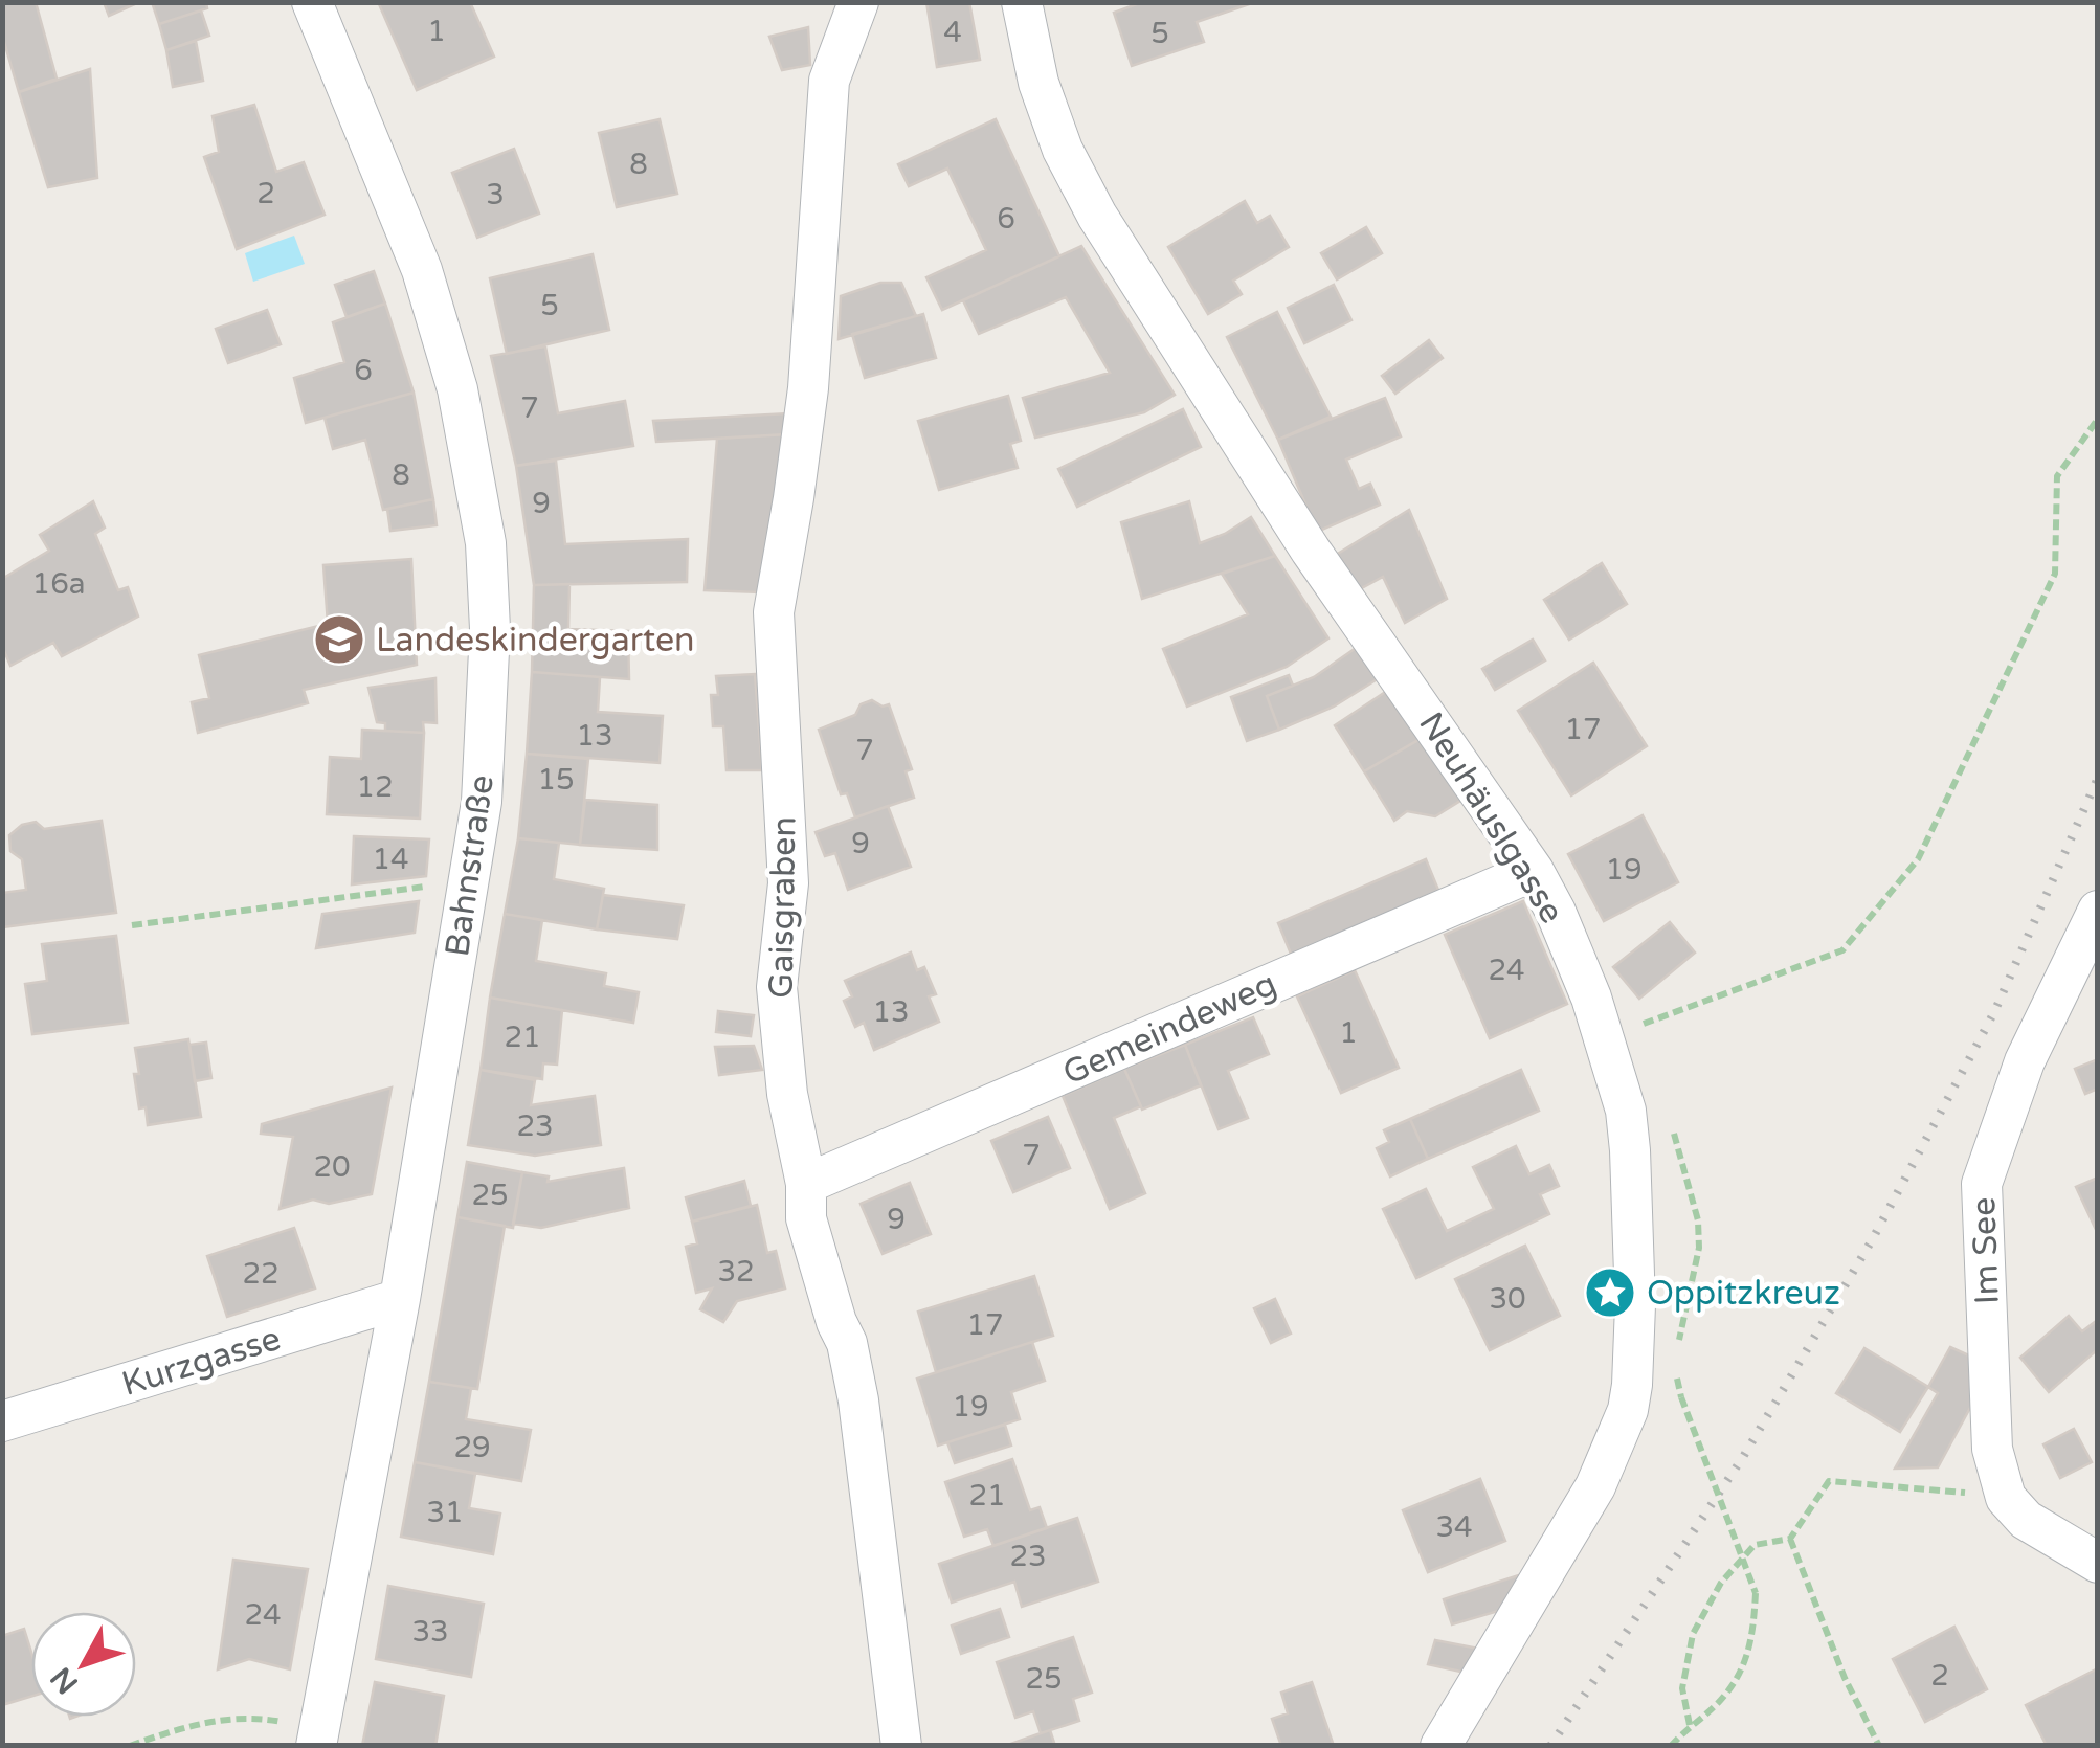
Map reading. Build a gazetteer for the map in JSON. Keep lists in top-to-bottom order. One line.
{"streets":{"street":["Neuhäuslgasse","Bahnstraße","Gaisgraben","Gemeindeweg","Im See","Kurzgasse"]},"crossings":[["Neuhäuslgasse","Gemeindeweg"],["Bahnstraße","Kurzgasse"],["Gaisgraben","Gemeindeweg"]],"places":{"school or university":["Landeskindergarten"],"place":["Oppitzkreuz"]},"house_numbers":["1","4","5","8","2","3","6","5","6","7","8","9","16a","17","13","7","15","12","9","14","19","24","13","1","21","23","7","20","25","9","32","22","30","17","19","29","21","31","34","23","24","33","2","25"],"north":"bottom left"}
